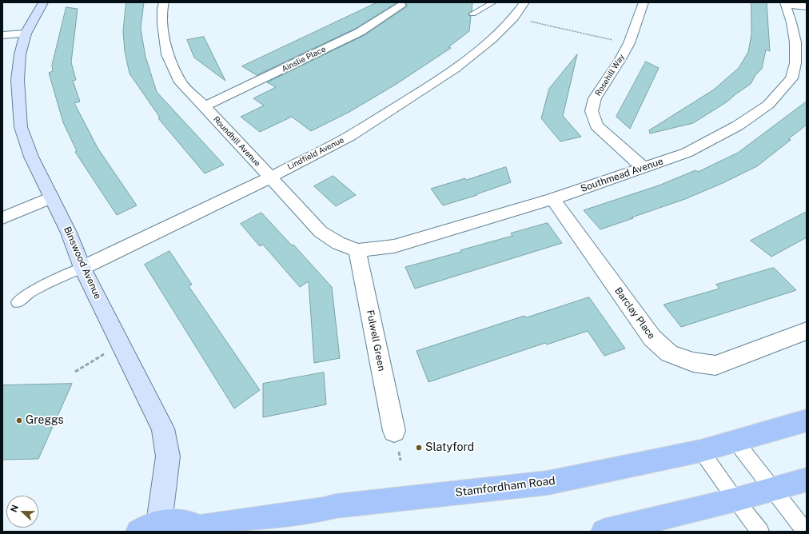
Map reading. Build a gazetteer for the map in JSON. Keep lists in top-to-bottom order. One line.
{"streets":{"main road":["Stamfordham Road"],"street":["Ainslie Place","Rosehill Way","Roundhill Avenue","Lindfield Avenue","Southmead Avenue","Binswood Avenue","Barclay Place","Fulwell Green"]},"crossings":[["Ainslie Place","Roundhill Avenue"],["Rosehill Way","Southmead Avenue"],["Roundhill Avenue","Lindfield Avenue"],["Roundhill Avenue","Southmead Avenue"],["Roundhill Avenue","Fulwell Green"],["Lindfield Avenue","Binswood Avenue"],["Southmead Avenue","Barclay Place"],["Southmead Avenue","Fulwell Green"]],"places":["Greggs","Slatyford"],"north":"left"}
